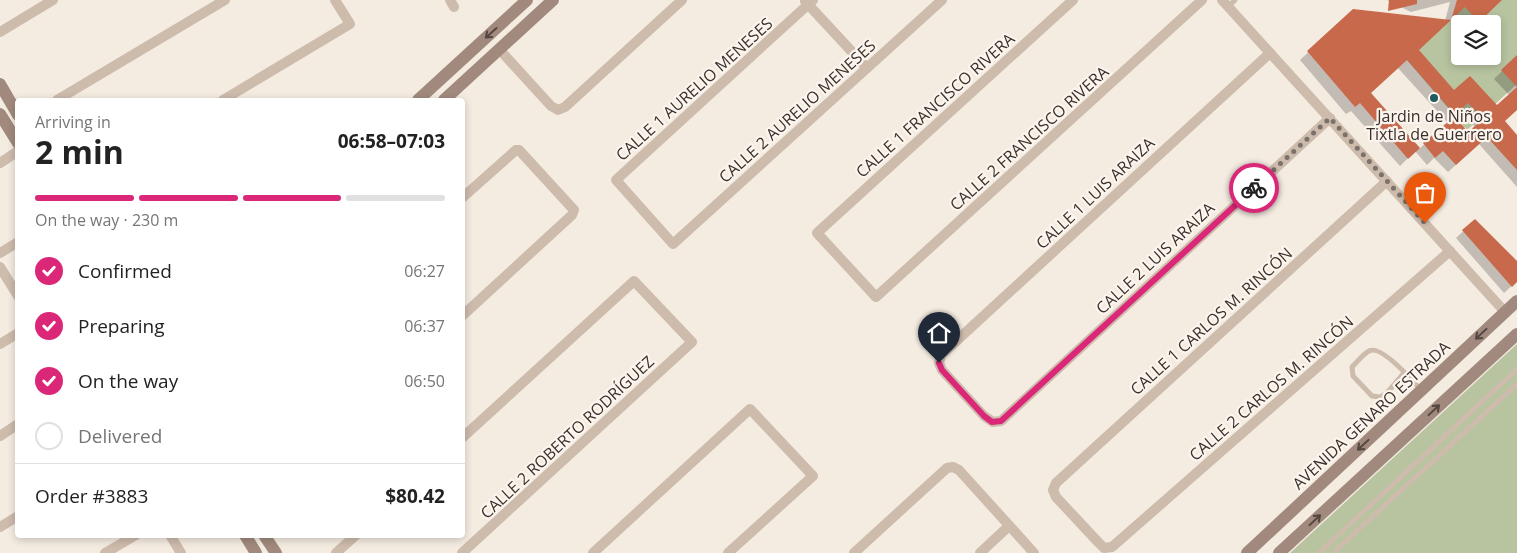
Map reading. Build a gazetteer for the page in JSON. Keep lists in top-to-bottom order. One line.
{"streets":{"street":["CALLE 1 AURELIO MENESES","CALLE 1 FRANCISCO RIVERA","CALLE 2 AURELIO MENESES","CALLE 2 FRANCISCO RIVERA","CALLE 1 LUIS ARAIZA","CALLE 2 LUIS ARAIZA","CALLE 1 CARLOS M. RINCÓN","CALLE 2 CARLOS M. RINCÓN","AVENIDA GENARO ESTRADA","CALLE 2 ROBERTO RODRÍGUEZ"]},"crossings":[["CALLE 1 AURELIO MENESES","CALLE 2 AURELIO MENESES"],["CALLE 1 FRANCISCO RIVERA","CALLE 2 FRANCISCO RIVERA"],["CALLE 1 LUIS ARAIZA","CALLE 2 LUIS ARAIZA"],["CALLE 1 CARLOS M. RINCÓN","CALLE 2 CARLOS M. RINCÓN"]],"places":["Jardin de Niños Tixtla de Guerrero"],"page":{"heading":["2 min","Arriving in","06:58–07:03"],"panel":["Order #3883","$80.42"],"bar":"On the way · 230 m","list":[["Confirmed","06:27"],["Preparing","06:37"],["On the way","06:50"],"Delivered"]}}
